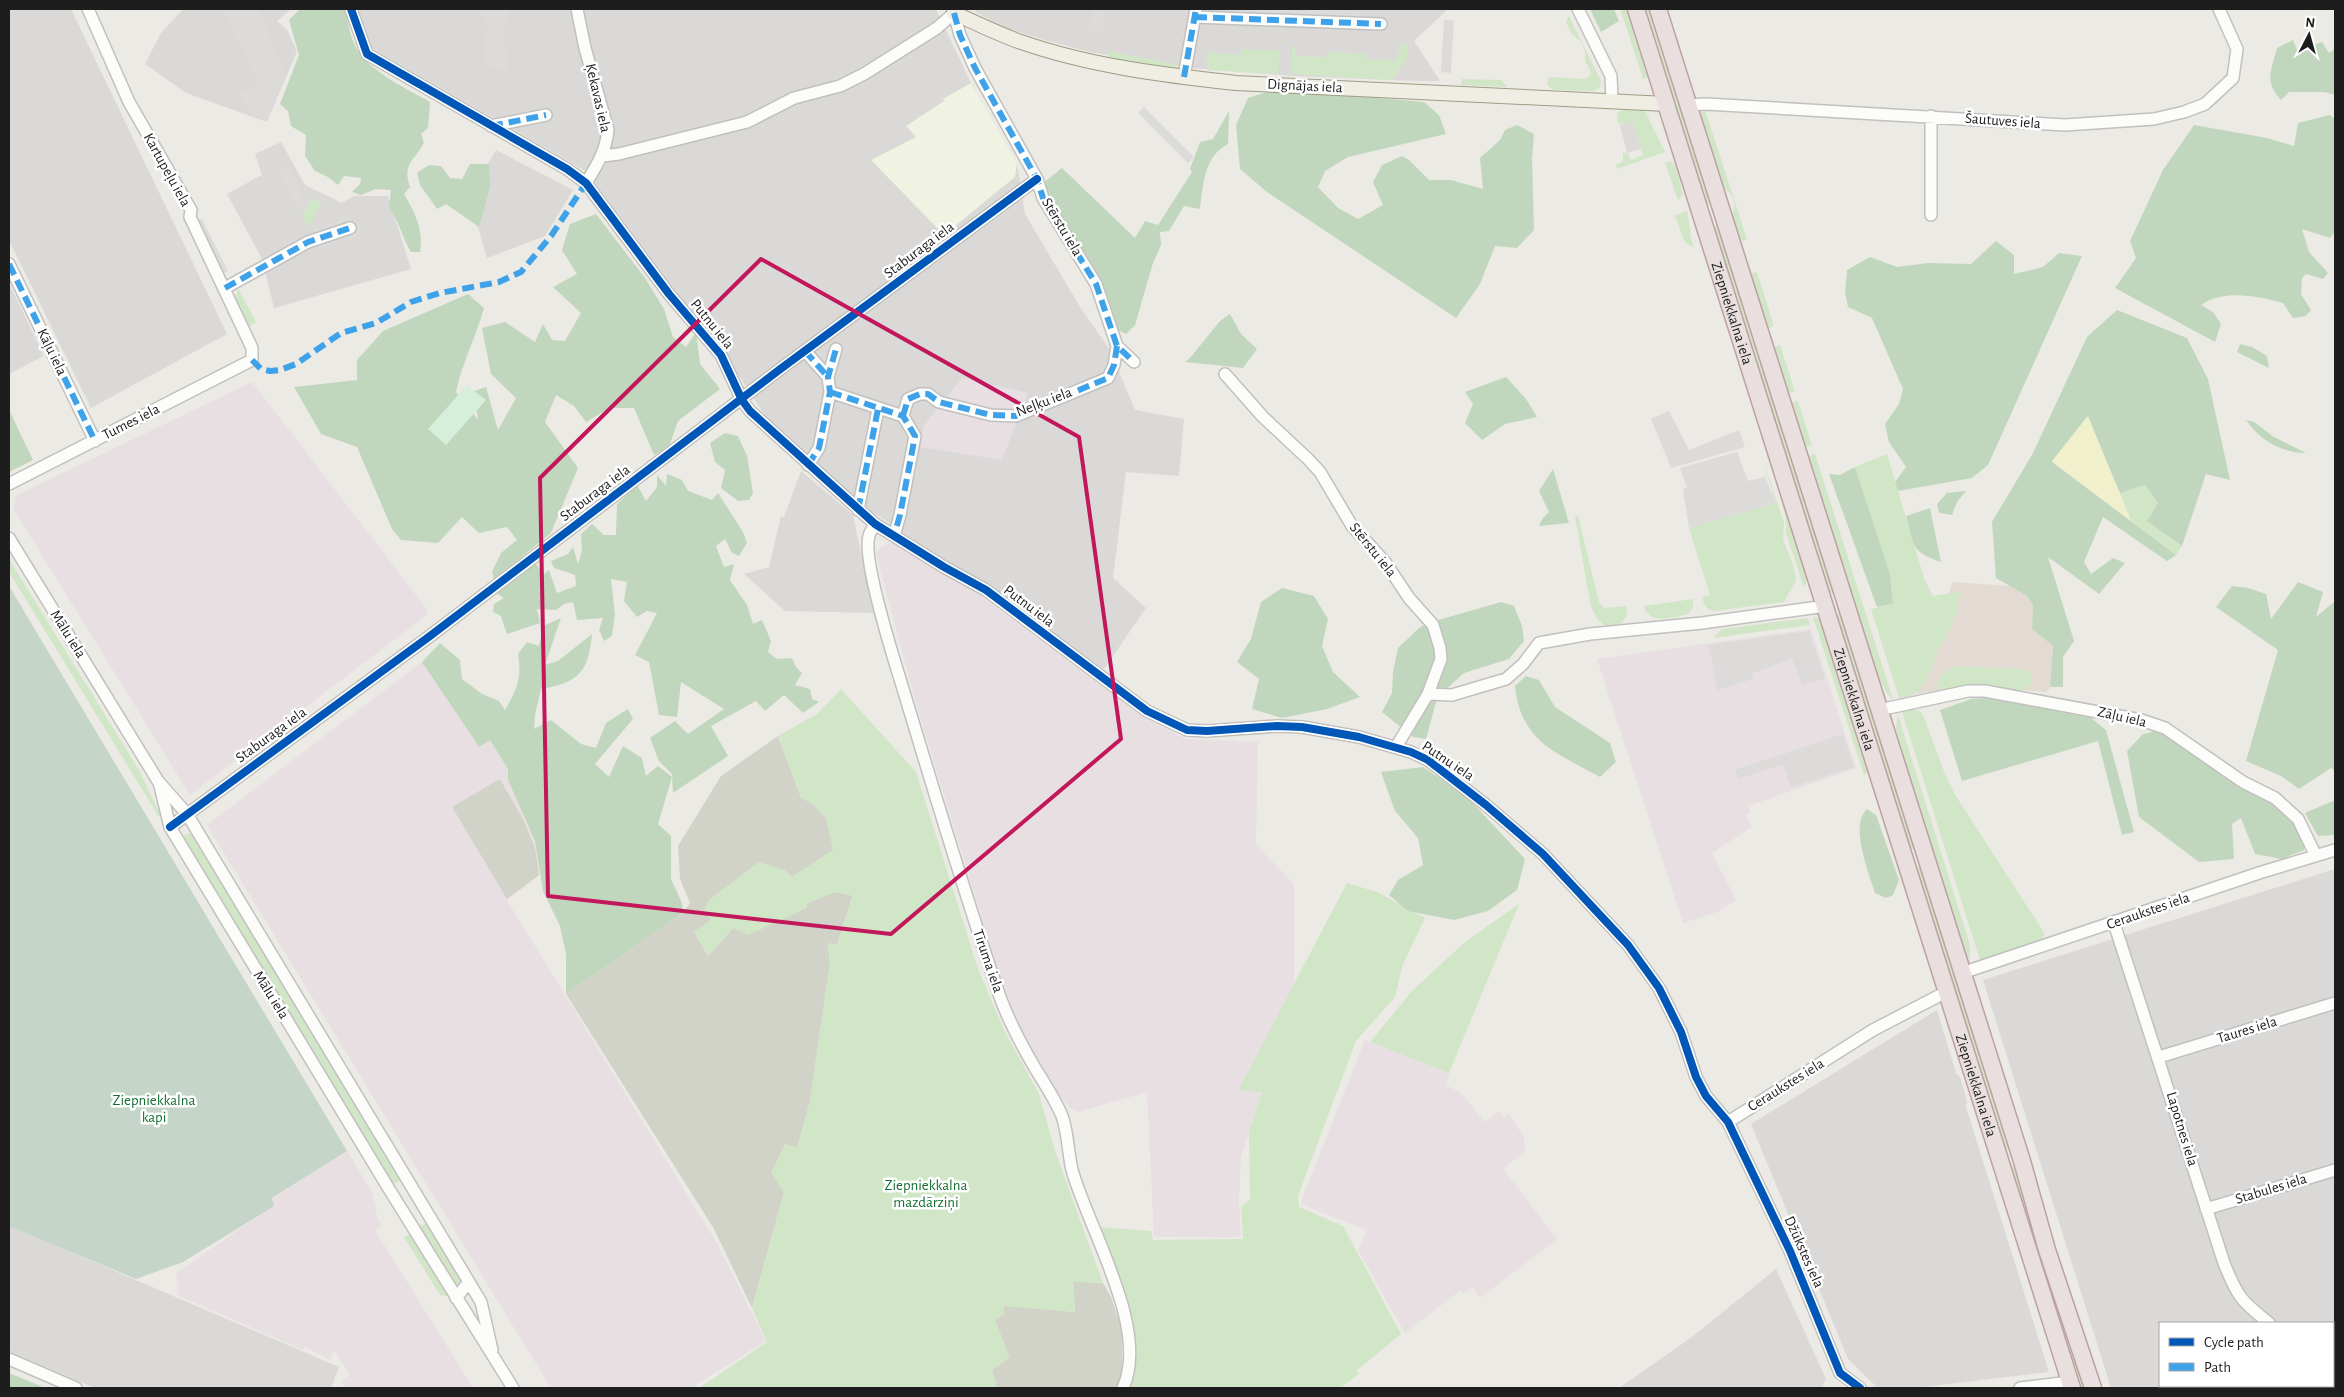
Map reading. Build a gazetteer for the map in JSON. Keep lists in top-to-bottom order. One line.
{"streets":{"highway":["Ziepniekkalna iela"],"main road":["Dignājas iela"],"street":["Ķekavas iela","Šautuves iela","Kartupeļu iela","Stērstu iela","Staburaga iela","Putnu iela","Kāļu iela","Neļķu iela","Tumes iela","Mālu iela","Zāļu iela","Ceraukstes iela","Tīruma iela","Taures iela","Lapotnes iela","Stabules iela","Džūkstes iela"]},"crossings":[["Dignājas iela","Stērstu iela"],["Dignājas iela","Ziepniekkalna iela"],["Ķekavas iela","Putnu iela"],["Šautuves iela","Ziepniekkalna iela"],["Kartupeļu iela","Tumes iela"],["Stērstu iela","Staburaga iela"],["Stērstu iela","Putnu iela"],["Stērstu iela","Neļķu iela"],["Staburaga iela","Putnu iela"],["Staburaga iela","Mālu iela"],["Ziepniekkalna iela","Zāļu iela"],["Ziepniekkalna iela","Ceraukstes iela"],["Putnu iela","Ceraukstes iela"],["Putnu iela","Tīruma iela"],["Putnu iela","Džūkstes iela"],["Kāļu iela","Tumes iela"],["Zāļu iela","Ceraukstes iela"],["Ceraukstes iela","Lapotnes iela"],["Ceraukstes iela","Džūkstes iela"],["Taures iela","Lapotnes iela"],["Lapotnes iela","Stabules iela"]],"parks":["Ziepniekkalna kapi","Ziepniekkalna mazdārziņi"],"legend":["Cycle path","Path"],"north":"top"}
